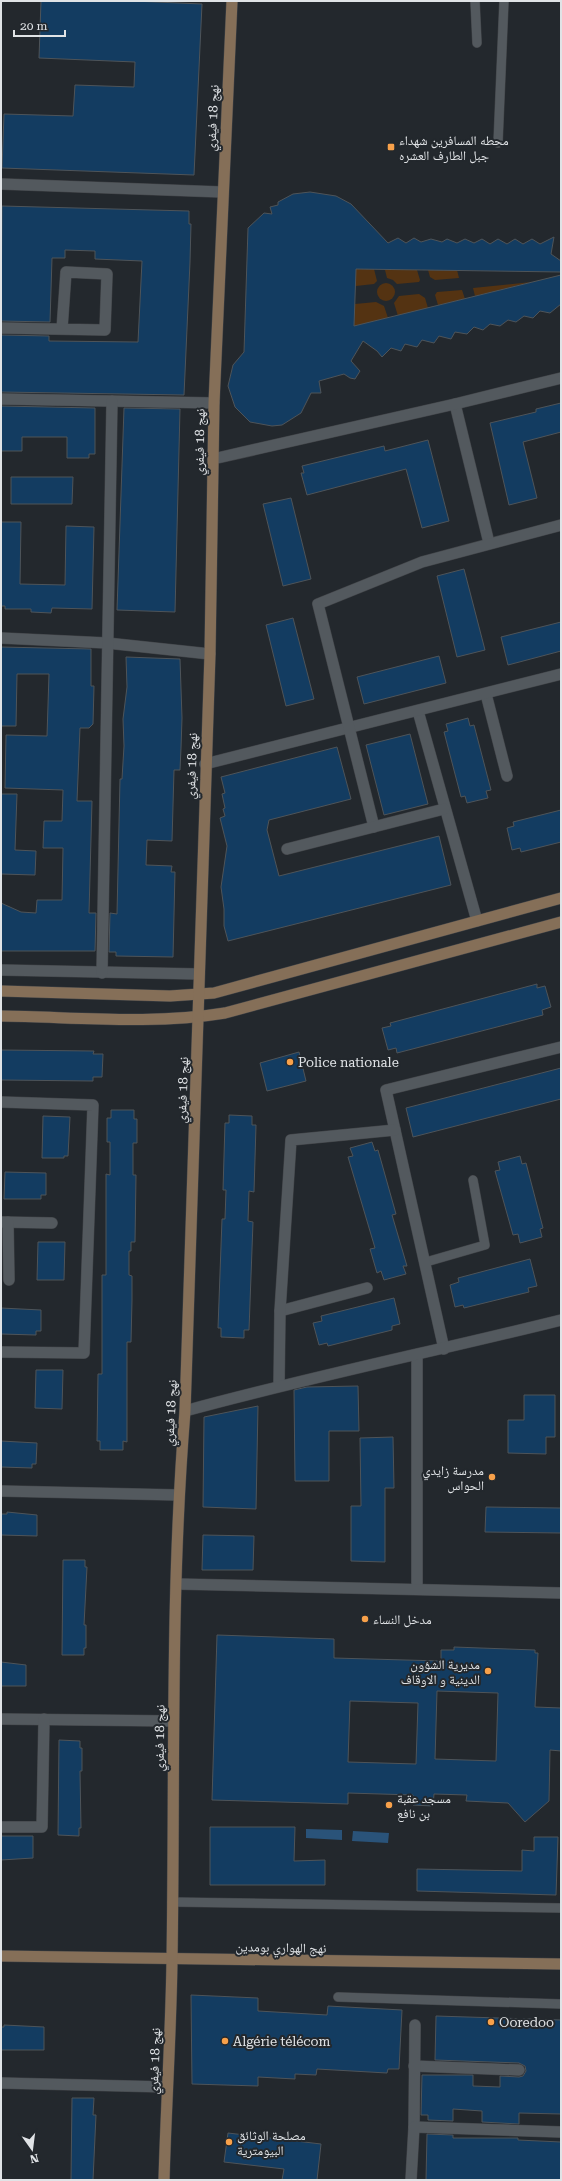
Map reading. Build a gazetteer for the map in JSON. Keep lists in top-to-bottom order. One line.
{"streets":{"main road":["نهج 18 فيفري","نهج الهواري بومدين"]},"crossings":[["نهج 18 فيفري","نهج الهواري بومدين"]],"places":{"transit":["محطه المسافرين شهداء جبل الطارف العشره"],"other":["Police nationale","مدرسة زايدي الحواس","مدخل النساء","مديرية الشؤون الدينية و الاوقاف","مسجد عقبة بن نافع","Ooredoo","Algérie télécom","مصلحة الوثائق البيومترية"]},"scale_bar":"20 m","north":"bottom"}
